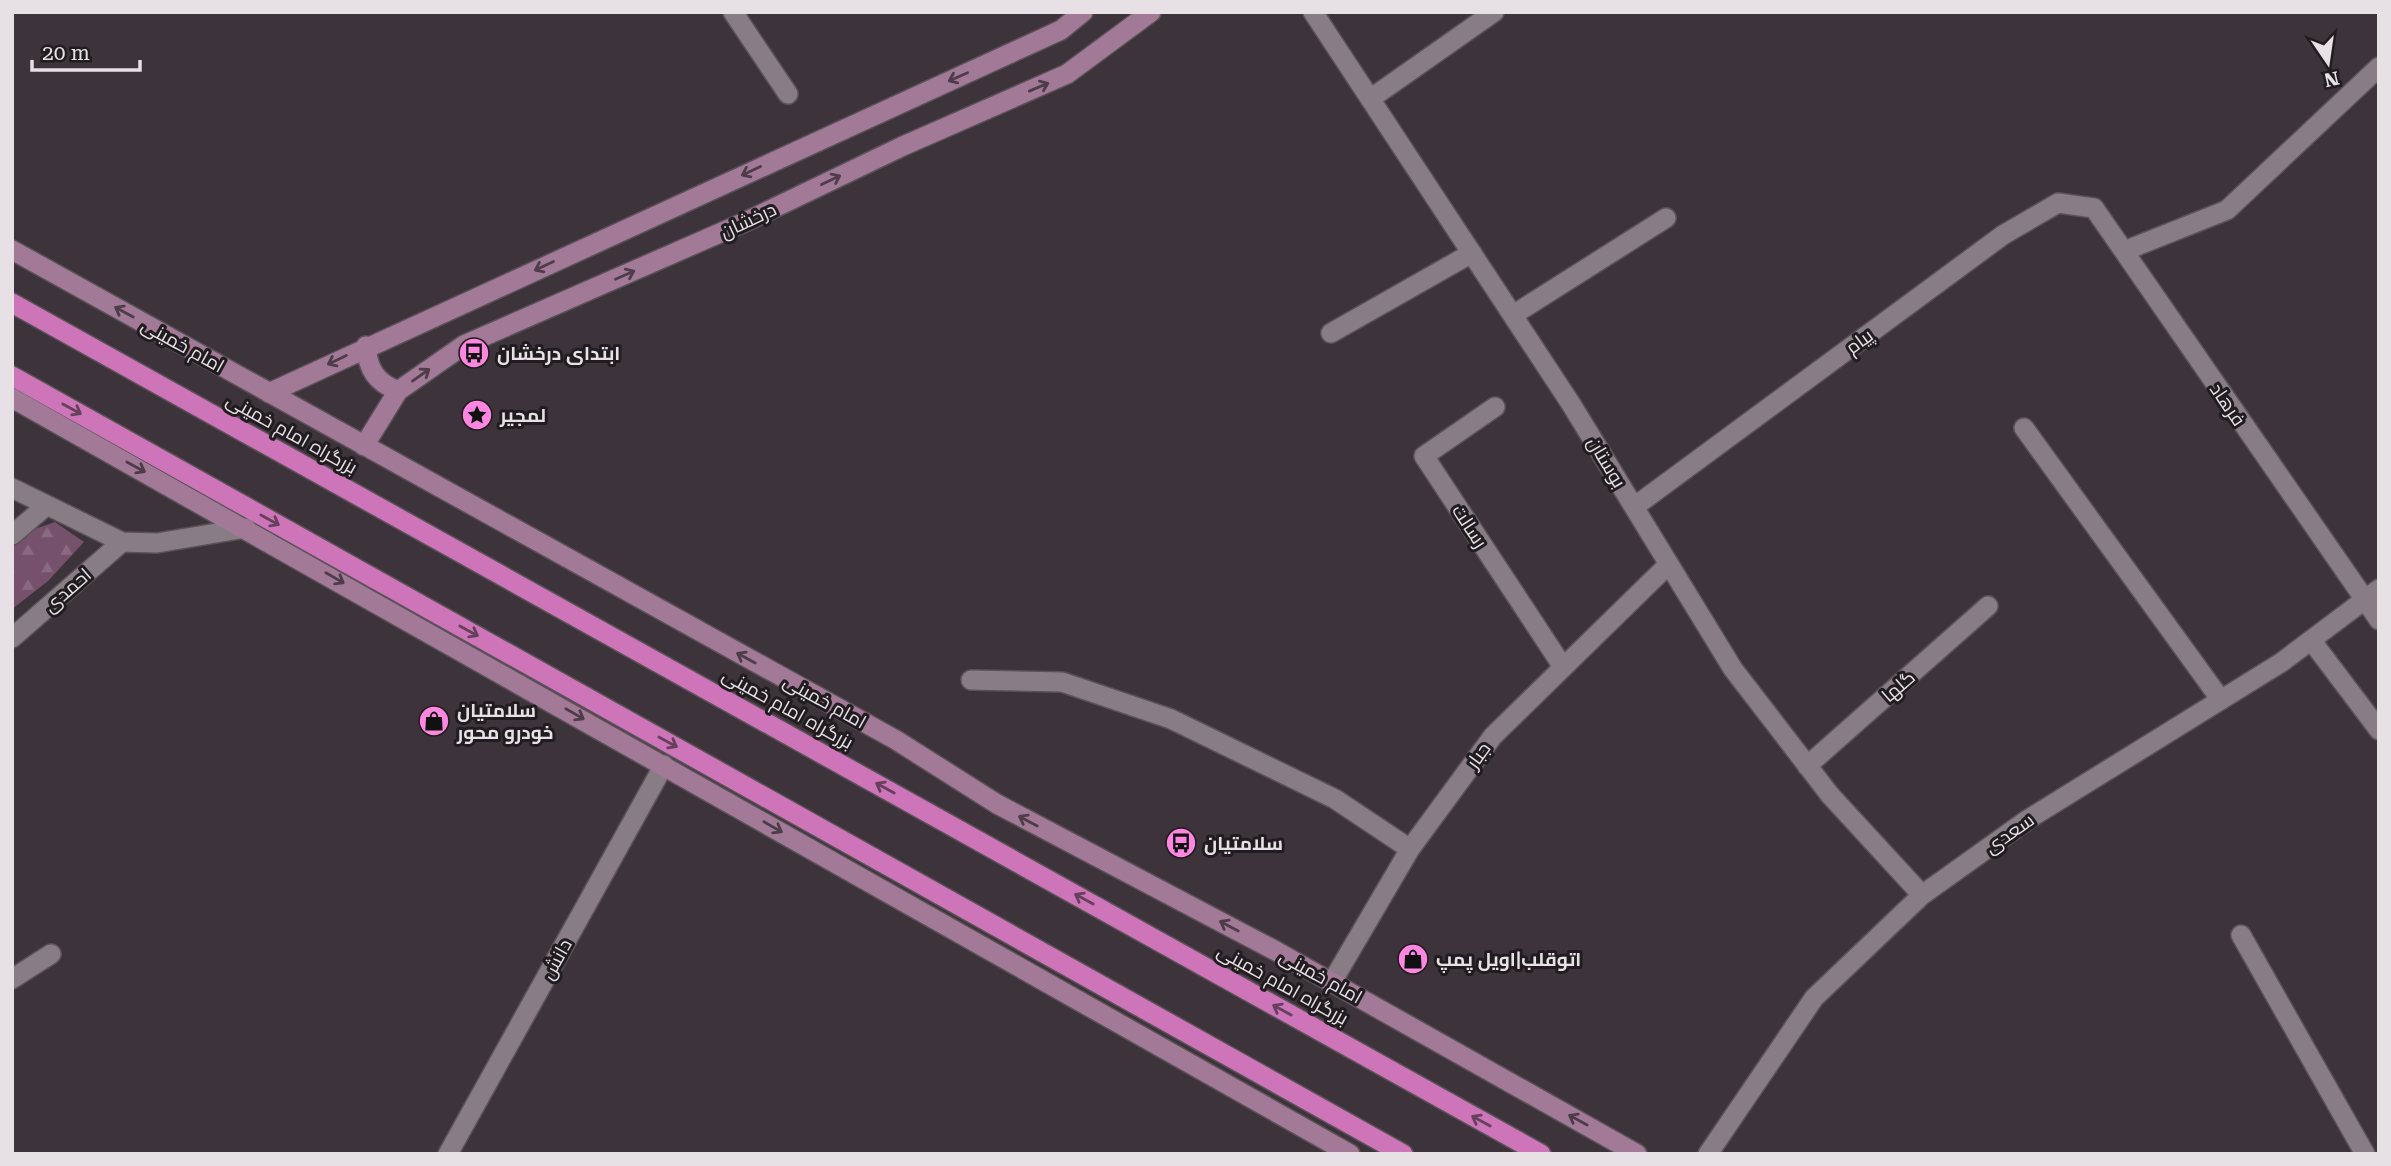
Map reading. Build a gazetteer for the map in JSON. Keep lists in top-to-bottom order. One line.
{"streets":{"highway":["بزرگراه امام خمینی"],"main road":["درخشان","امام خمینی"],"street":["پیام","فرهاد","بوستان","رسالت","احمدی","گلها","جبار","سعدی","دانش"]},"crossings":[["درخشان","امام خمینی"],["پیام","فرهاد"],["پیام","بوستان"],["امام خمینی","جبار"],["فرهاد","سعدی"],["بوستان","گلها"],["بوستان","جبار"],["بوستان","سعدی"],["رسالت","جبار"]],"places":{"bus stop":["ابتدای درخشان","سلامتیان"],"place":["لمجیر"],"shop":["سلامتیان خودرو محور","اتوقلب|اویل پمپ"]},"scale_bar":"20 m","north":"bottom"}
